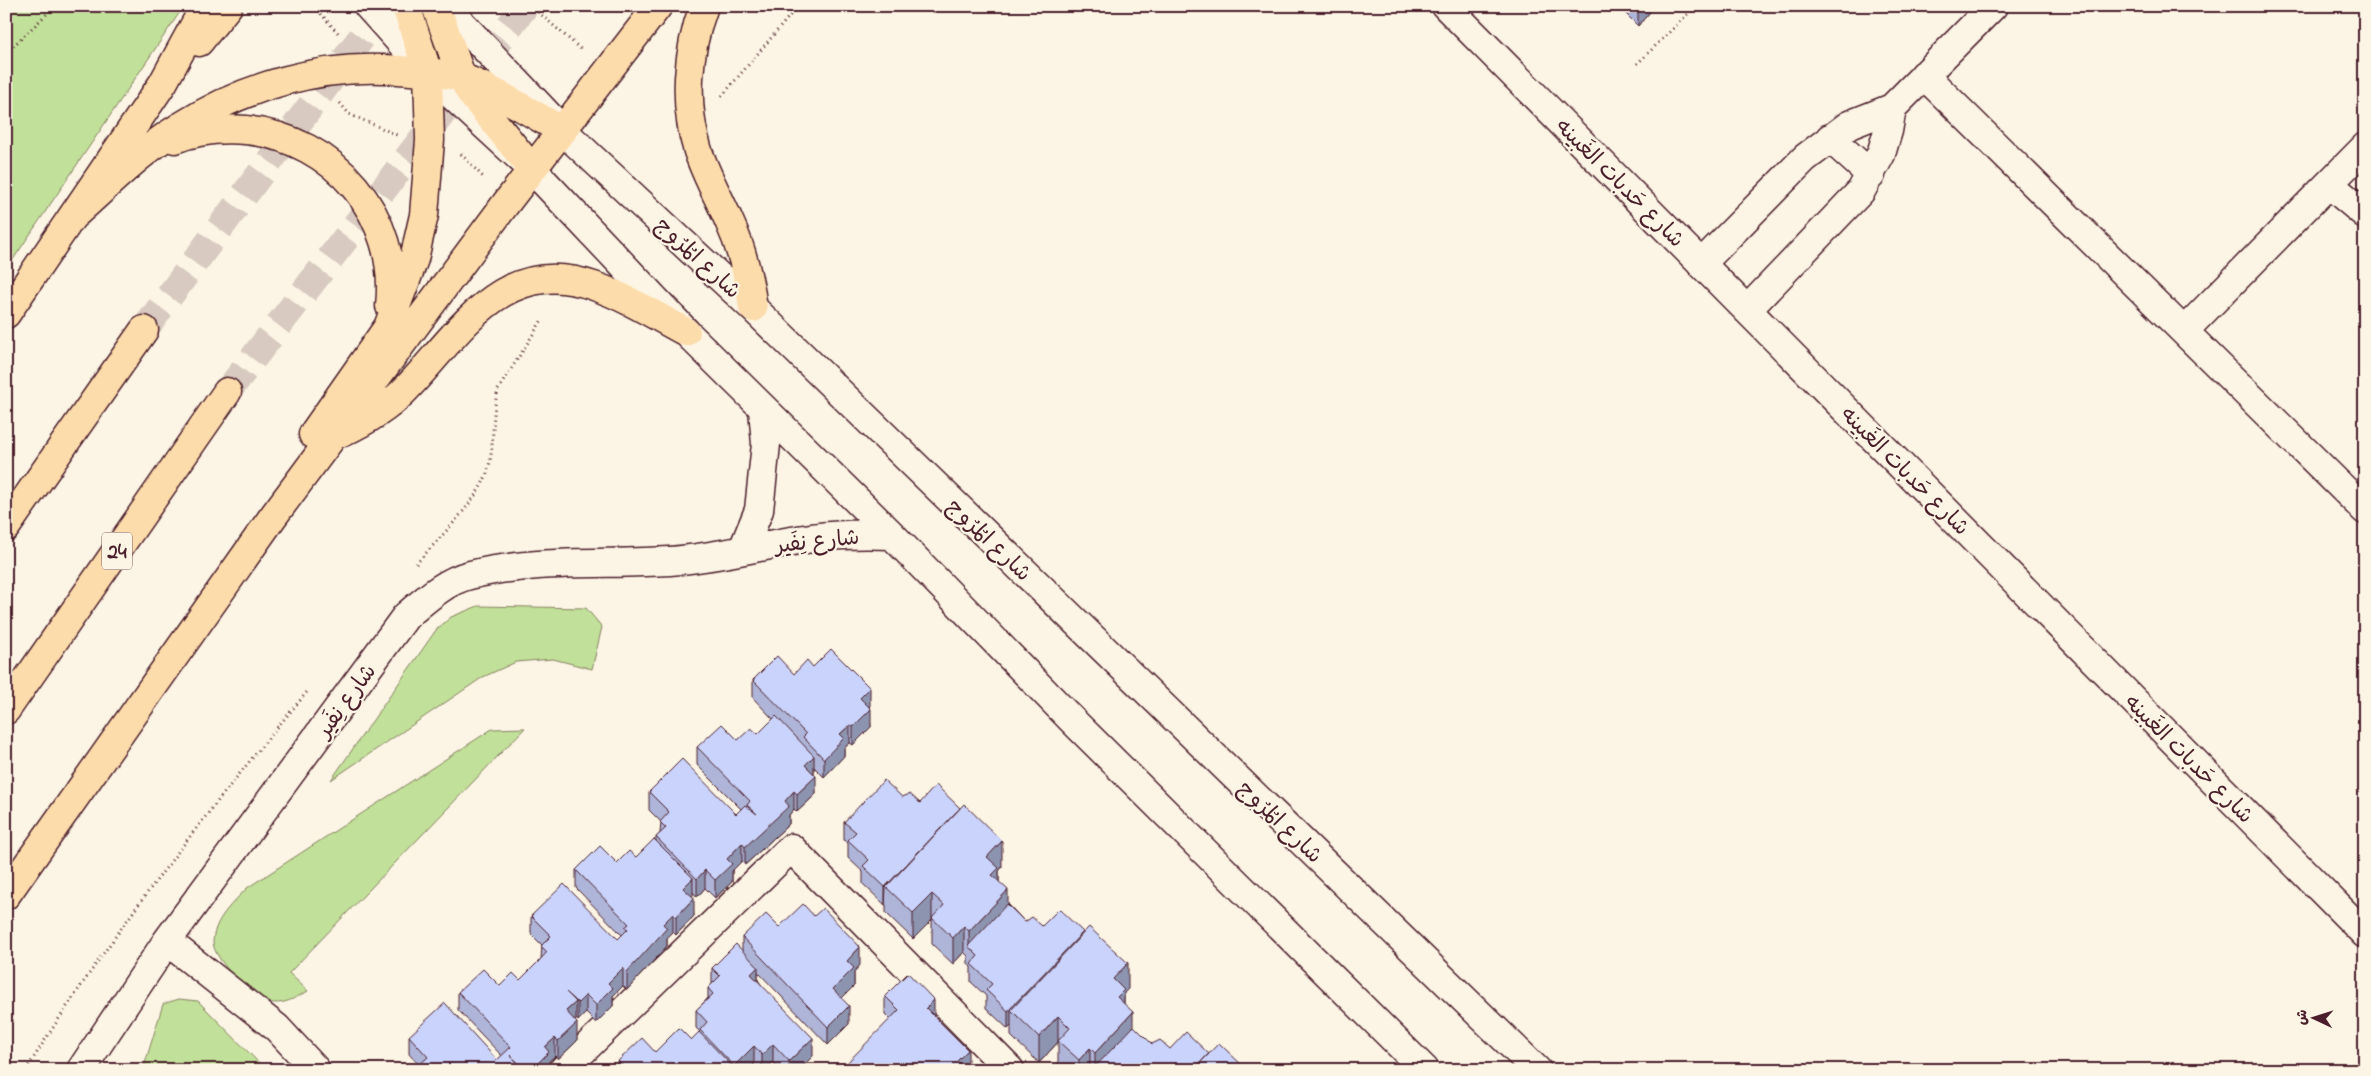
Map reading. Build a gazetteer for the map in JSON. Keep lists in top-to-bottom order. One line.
{"streets":{"main road":["24"],"street":["شارع حَدبات الغَبينه","شارع المُرُوج","شارع نِفَير"]},"north":"left"}
